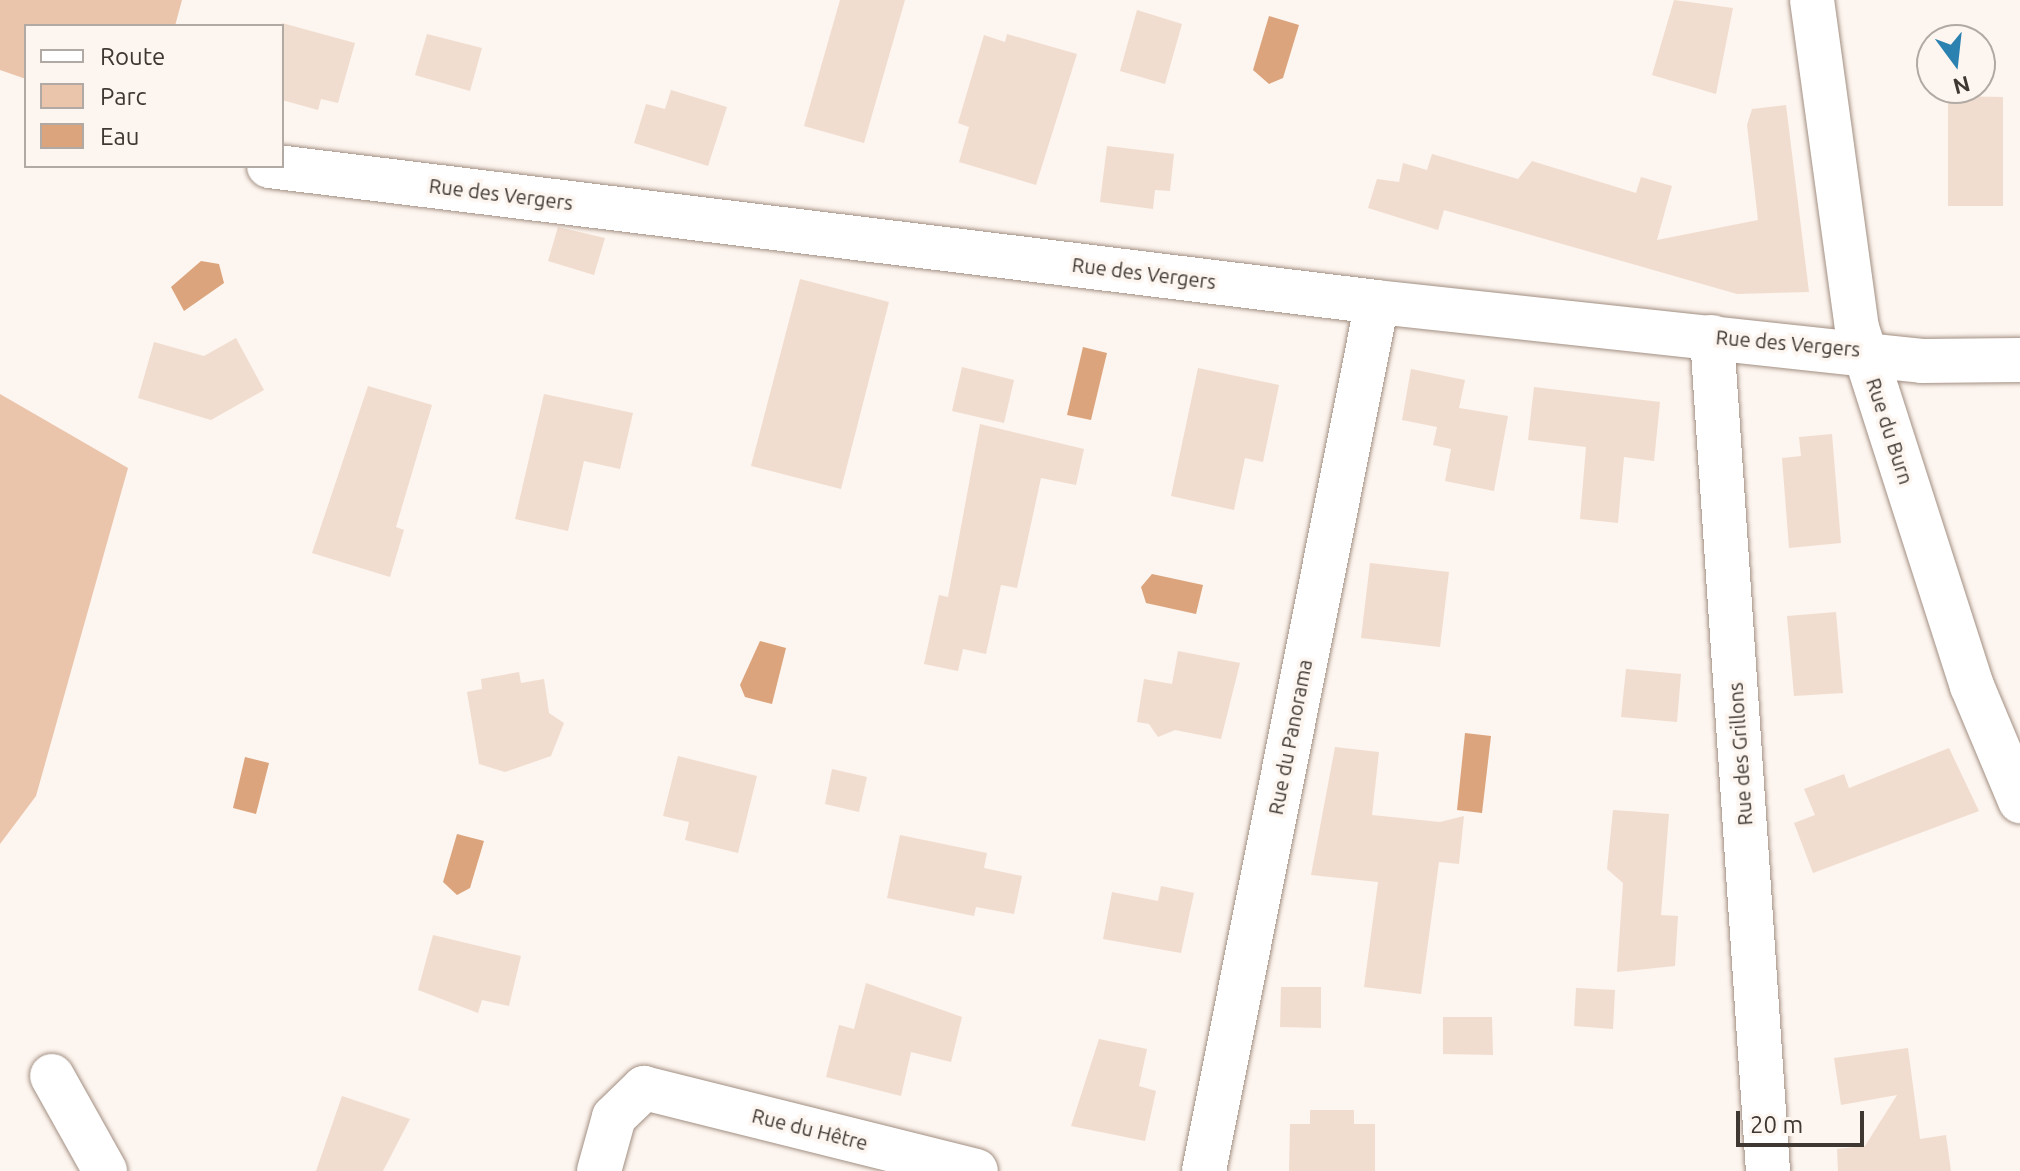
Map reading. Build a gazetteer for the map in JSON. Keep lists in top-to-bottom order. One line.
{"streets":{"street":["Rue des Vergers","Rue du Burn","Rue du Panorama","Rue des Grillons","Rue du Hêtre"]},"crossings":[["Rue des Vergers","Rue du Burn"],["Rue des Vergers","Rue du Panorama"],["Rue des Vergers","Rue des Grillons"]],"legend":["Route","Parc","Eau"],"scale_bar":"20 m","north":"bottom"}
